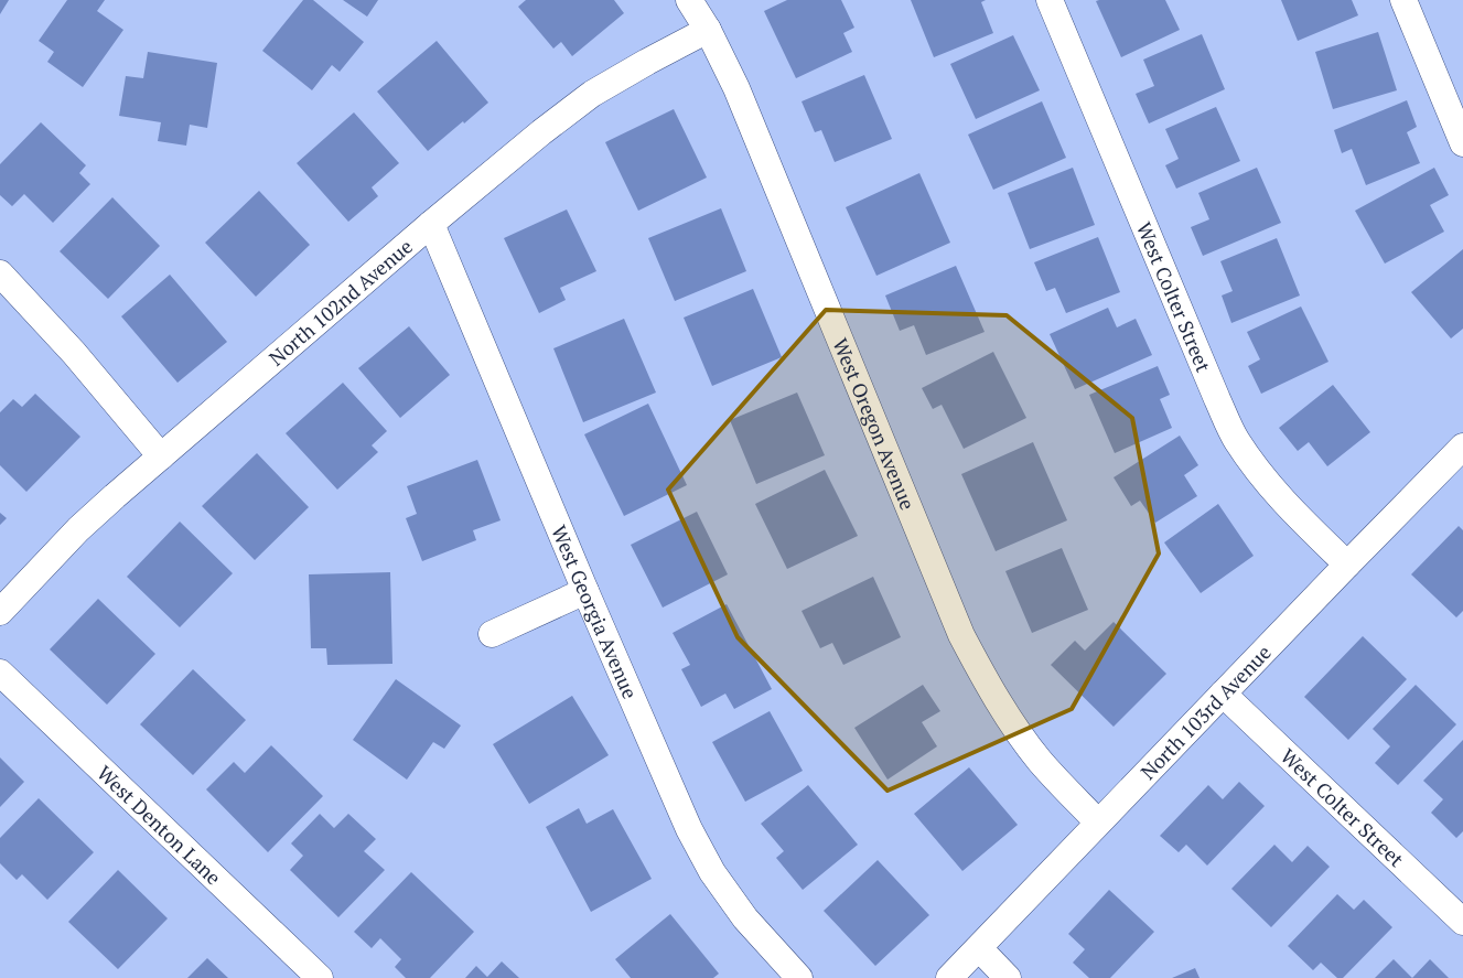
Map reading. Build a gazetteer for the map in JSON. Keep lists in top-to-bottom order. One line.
{"streets":{"street":["West Colter Street","North 102nd Avenue","West Oregon Avenue","West Georgia Avenue","North 103rd Avenue","West Denton Lane"]},"crossings":[["West Colter Street","North 103rd Avenue"],["North 102nd Avenue","West Oregon Avenue"],["North 102nd Avenue","West Georgia Avenue"],["West Oregon Avenue","North 103rd Avenue"]]}
